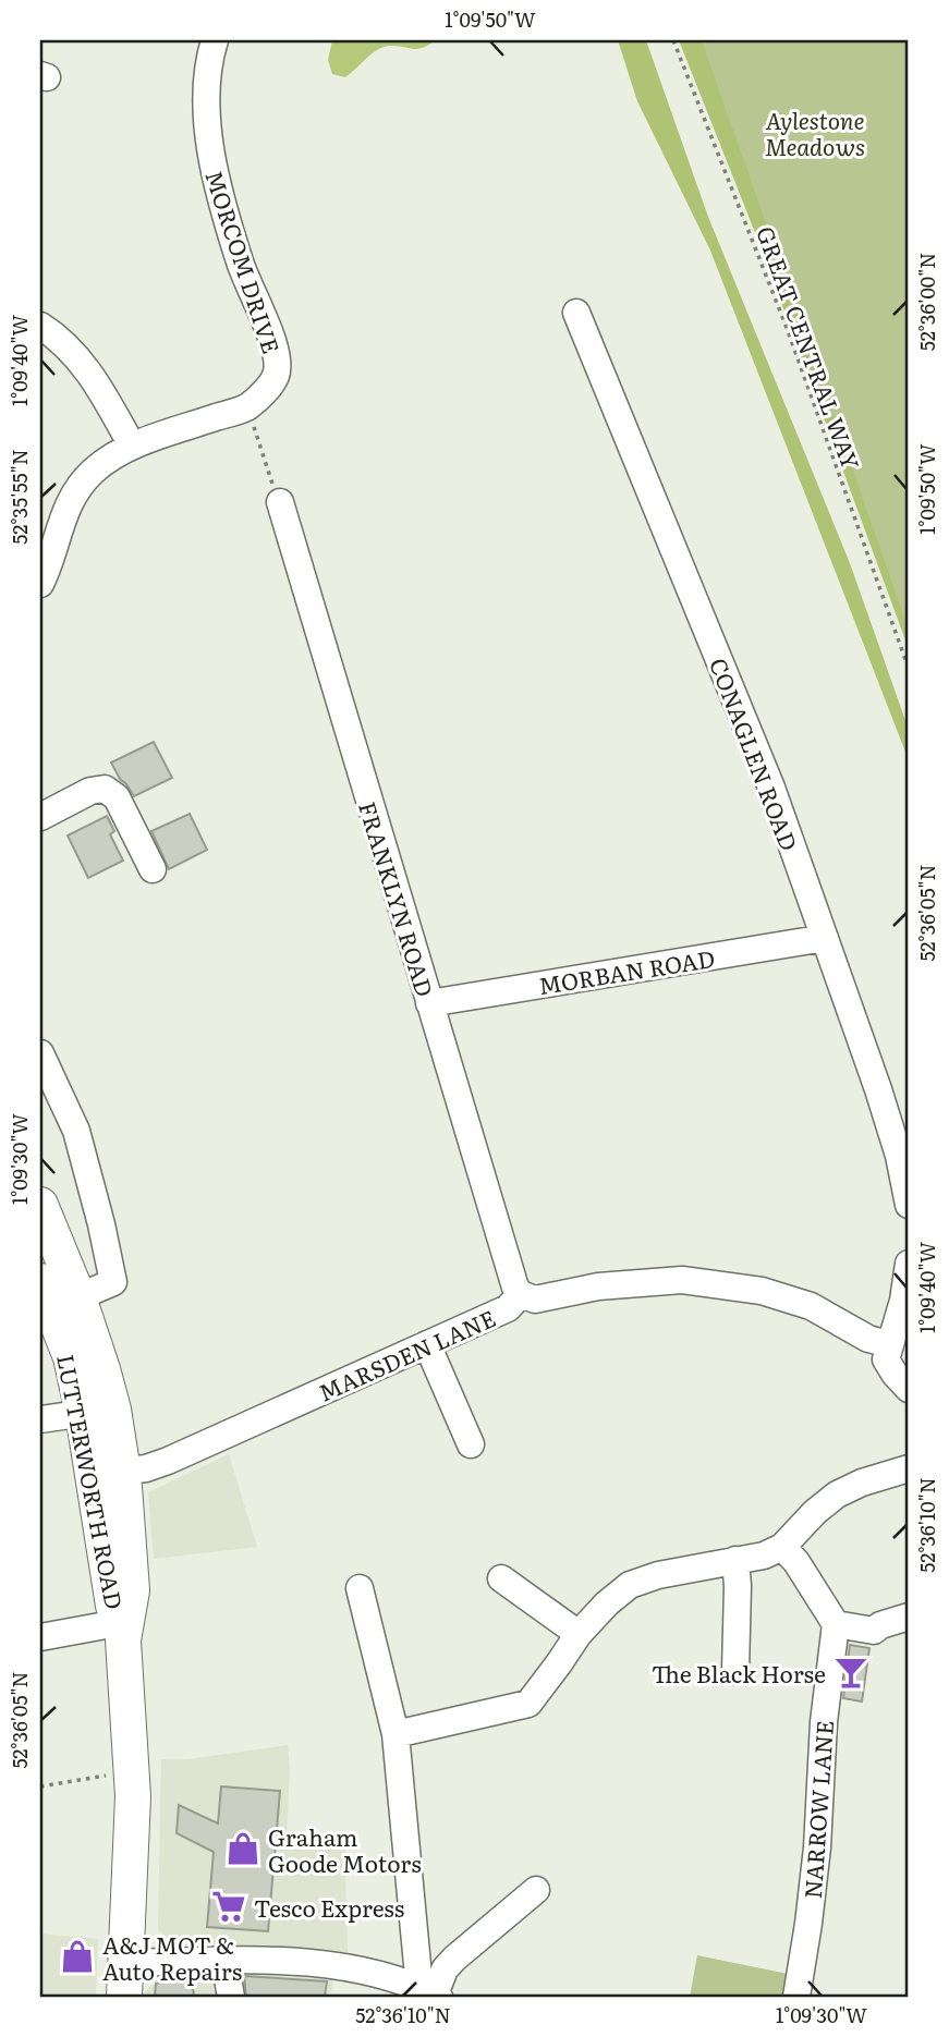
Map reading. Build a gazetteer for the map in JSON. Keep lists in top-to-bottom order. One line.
{"streets":{"main road":["LUTTERWORTH ROAD"],"street":["MORCOM DRIVE","CONAGLEN ROAD","FRANKLYN ROAD","MORBAN ROAD","MARSDEN LANE","NARROW LANE"],"path":["GREAT CENTRAL WAY"]},"crossings":[["CONAGLEN ROAD","MORBAN ROAD"],["FRANKLYN ROAD","MORBAN ROAD"],["FRANKLYN ROAD","MARSDEN LANE"],["MARSDEN LANE","LUTTERWORTH ROAD"]],"parks":["Aylestone Meadows"],"places":{"bar":["The Black Horse"],"shop":["Graham Goode Motors","A&J MOT & Auto Repairs"],"supermarket":["Tesco Express"]},"coordinates":["1°09'50\"W","52°36'00\"N","1°09'40\"W","52°35'55\"N","52°36'05\"N","1°09'30\"W","52°36'10\"N"]}
